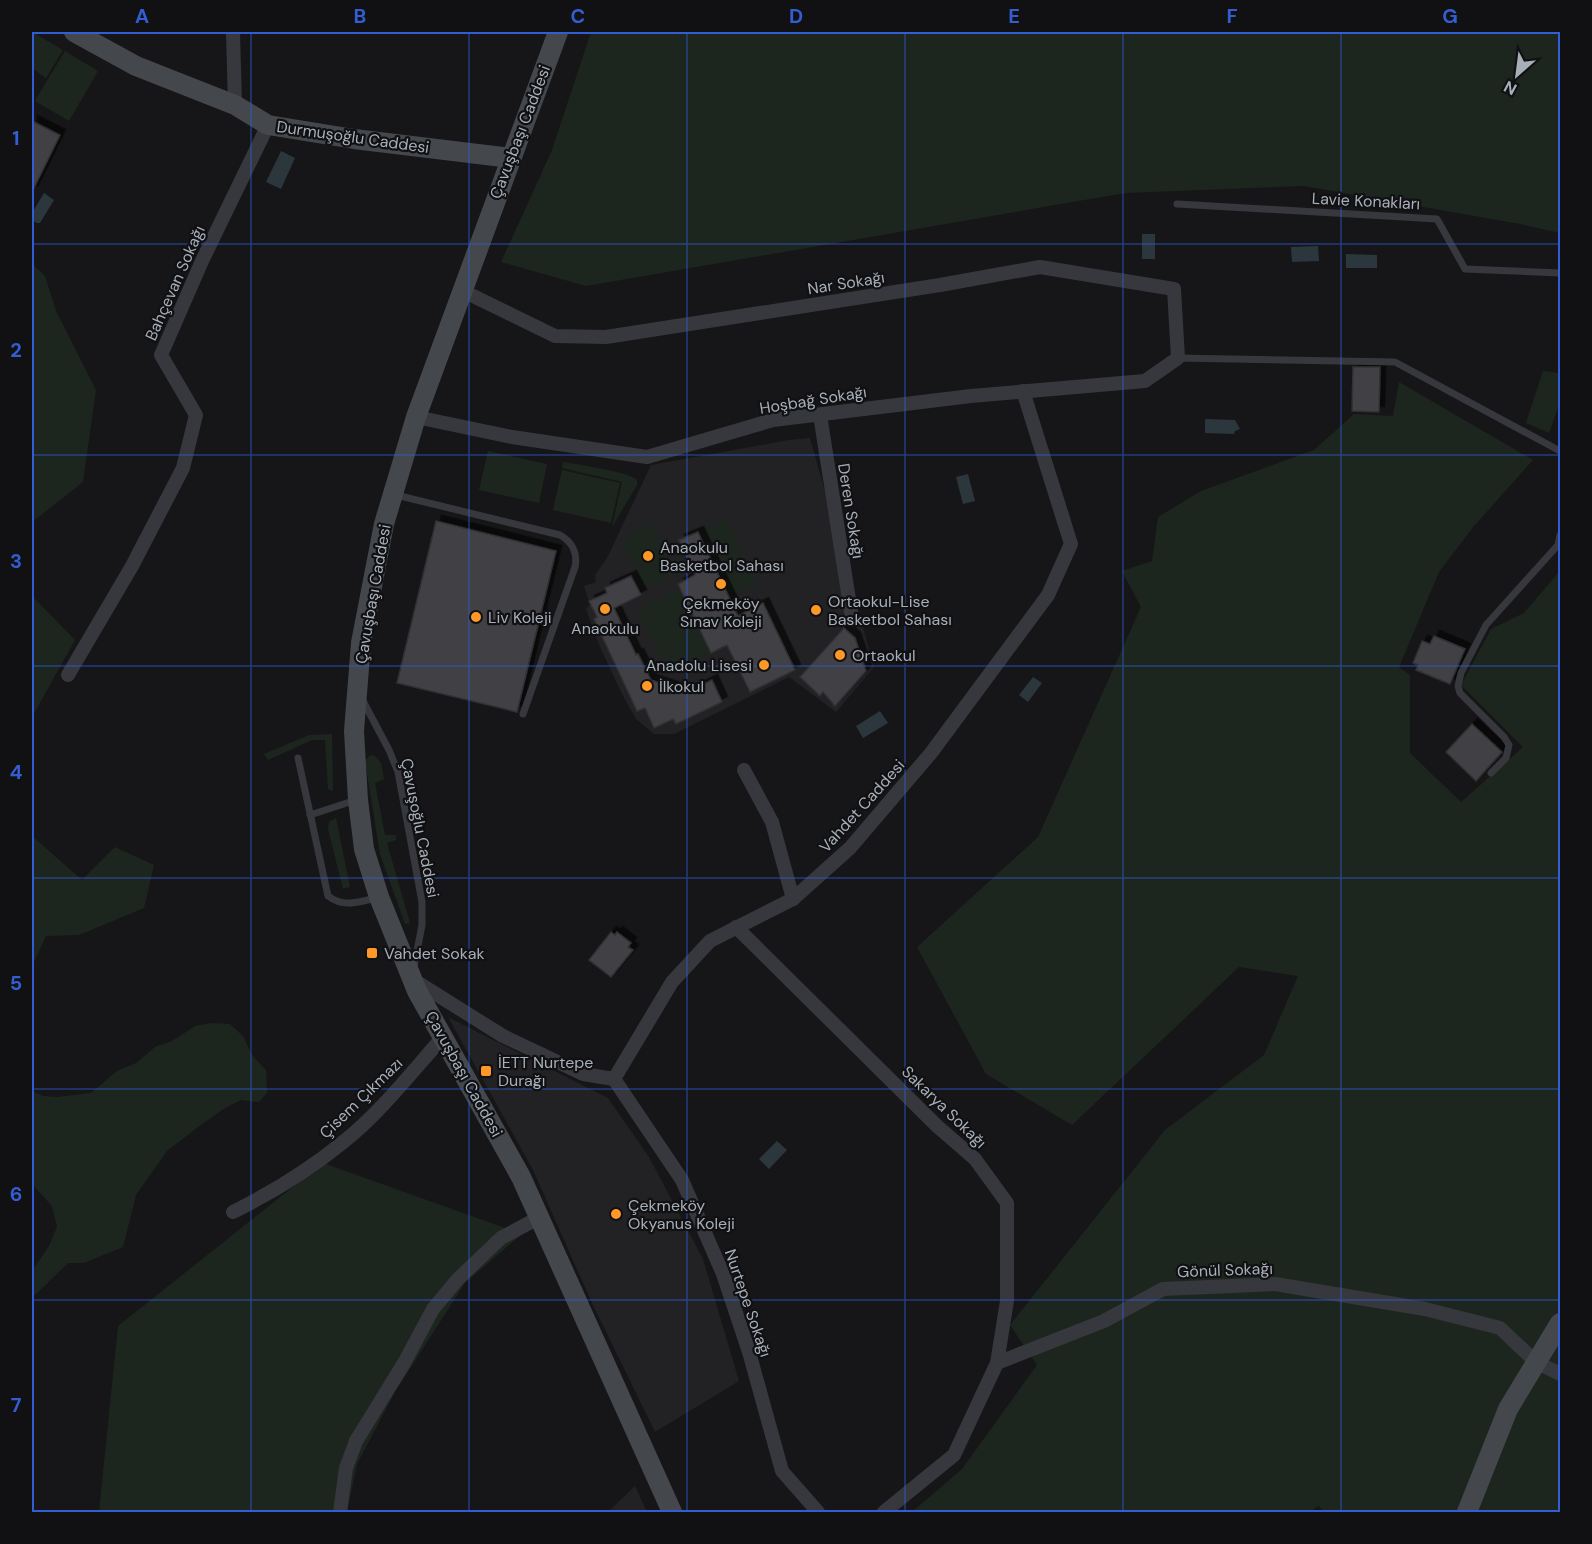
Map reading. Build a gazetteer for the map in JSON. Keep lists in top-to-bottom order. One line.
{"streets":{"main road":["Çavuşbaşı Caddesi","Durmuşoğlu Caddesi"],"street":["Bahçevan Sokağı","Nar Sokağı","Hoşbağ Sokağı","Deren Sokağı","Vahdet Caddesi","Çisem Çıkmazı","Sakarya Sokağı","Gönül Sokağı","Nurtepe Sokağı"],"lane":["Lavie Konakları","Çavuşoğlu Caddesi"]},"crossings":[["Çavuşbaşı Caddesi","Durmuşoğlu Caddesi"],["Çavuşbaşı Caddesi","Nar Sokağı"],["Çavuşbaşı Caddesi","Hoşbağ Sokağı"],["Çavuşbaşı Caddesi","Çavuşoğlu Caddesi"],["Çavuşbaşı Caddesi","Çisem Çıkmazı"],["Durmuşoğlu Caddesi","Bahçevan Sokağı"],["Nar Sokağı","Hoşbağ Sokağı"],["Hoşbağ Sokağı","Deren Sokağı"],["Hoşbağ Sokağı","Vahdet Caddesi"],["Vahdet Caddesi","Sakarya Sokağı"],["Vahdet Caddesi","Nurtepe Sokağı"],["Sakarya Sokağı","Gönül Sokağı"]],"places":{"other":["Anaokulu Basketbol Sahası","Çekmeköy Sınav Koleji","Anaokulu","Ortaokul-Lise Basketbol Sahası","Liv Koleji","Ortaokul","Anadolu Lisesi","İlkokul","Çekmeköy Okyanus Koleji"],"transit":["Vahdet Sokak","İETT Nurtepe Durağı"]},"north":"bottom left","grid":{"columns":["A","B","C","D","E","F","G"],"rows":["1","2","3","4","5","6","7"]}}
